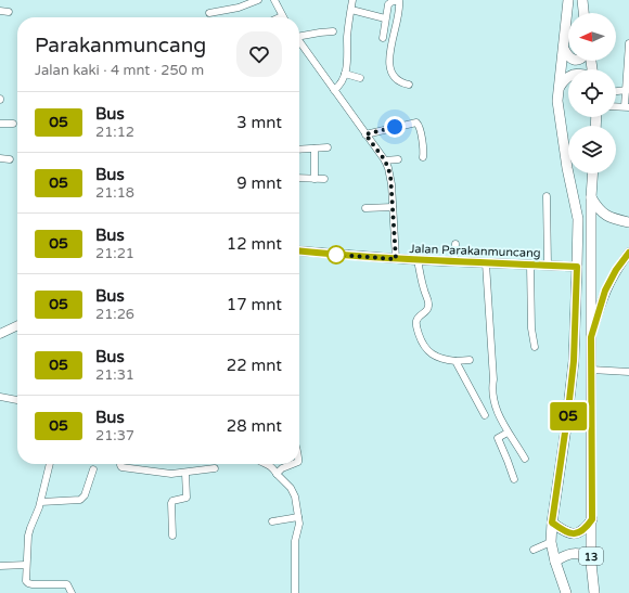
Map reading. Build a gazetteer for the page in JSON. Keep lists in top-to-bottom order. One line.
{"streets":{"highway":["13"],"main road":["Jalan Parakanmuncang"]},"lines":["bus line 05"],"north":"left","page":{"on_map":"05","heading":["Parakanmuncang","Jalan kaki · 4 mnt · 250 m"],"list":[{"mark":"05","name":"Bus","note":"21:12","value":"3 mnt"},{"mark":"05","name":"Bus","note":"21:18","value":"9 mnt"},{"mark":"05","name":"Bus","note":"21:21","value":"12 mnt"},{"mark":"05","name":"Bus","note":"21:26","value":"17 mnt"},{"mark":"05","name":"Bus","note":"21:31","value":"22 mnt"},{"mark":"05","name":"Bus","note":"21:37","value":"28 mnt"}]}}
